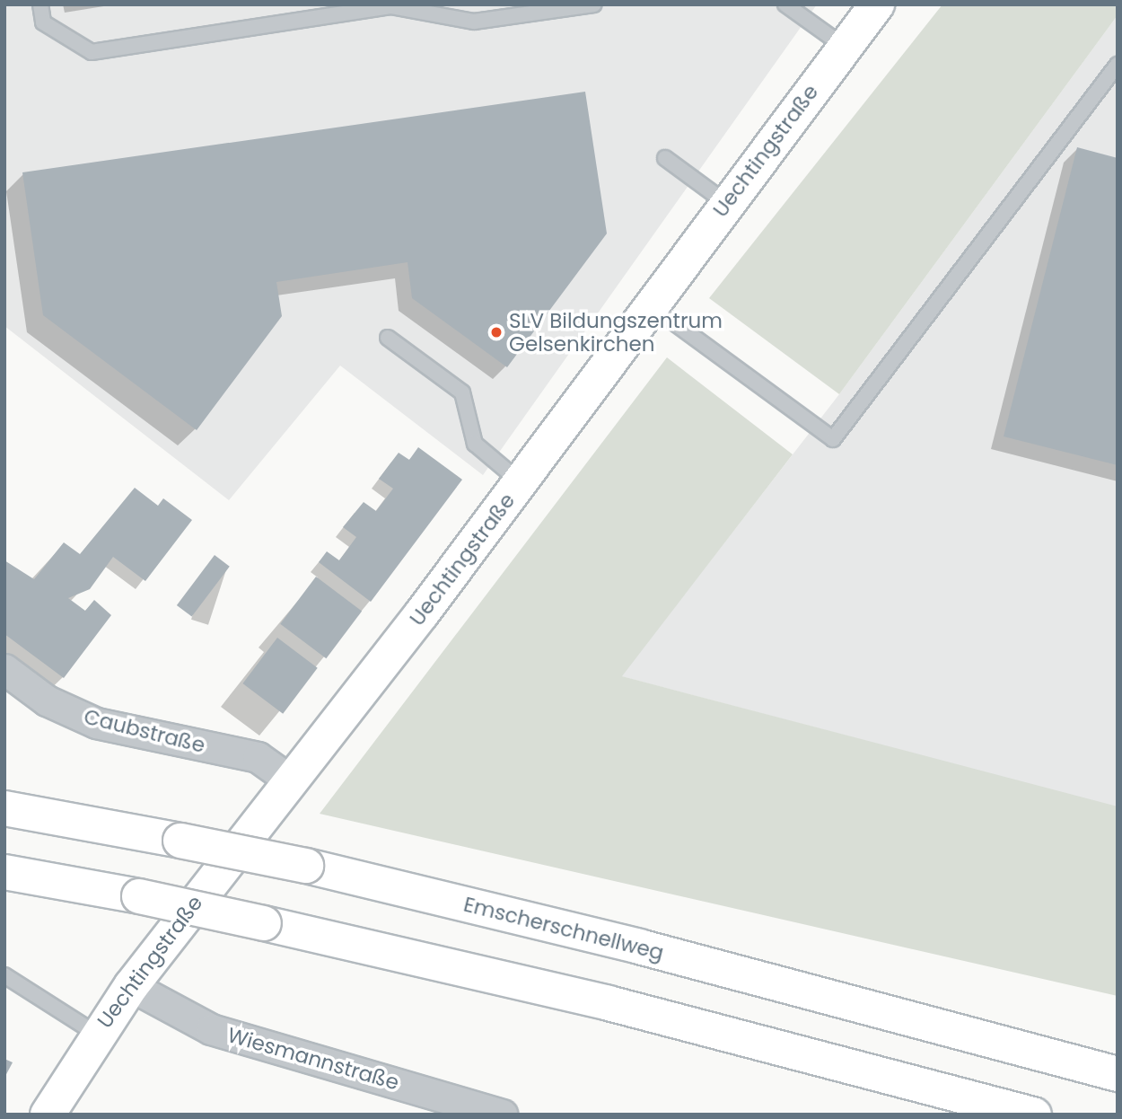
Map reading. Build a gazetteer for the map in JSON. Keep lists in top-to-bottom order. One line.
{"streets":{"main road":["Uechtingstraße","Emscherschnellweg"],"street":["Caubstraße","Wiesmannstraße"]},"crossings":[["Uechtingstraße","Caubstraße"],["Uechtingstraße","Wiesmannstraße"]],"places":["SLV Bildungszentrum Gelsenkirchen"]}
